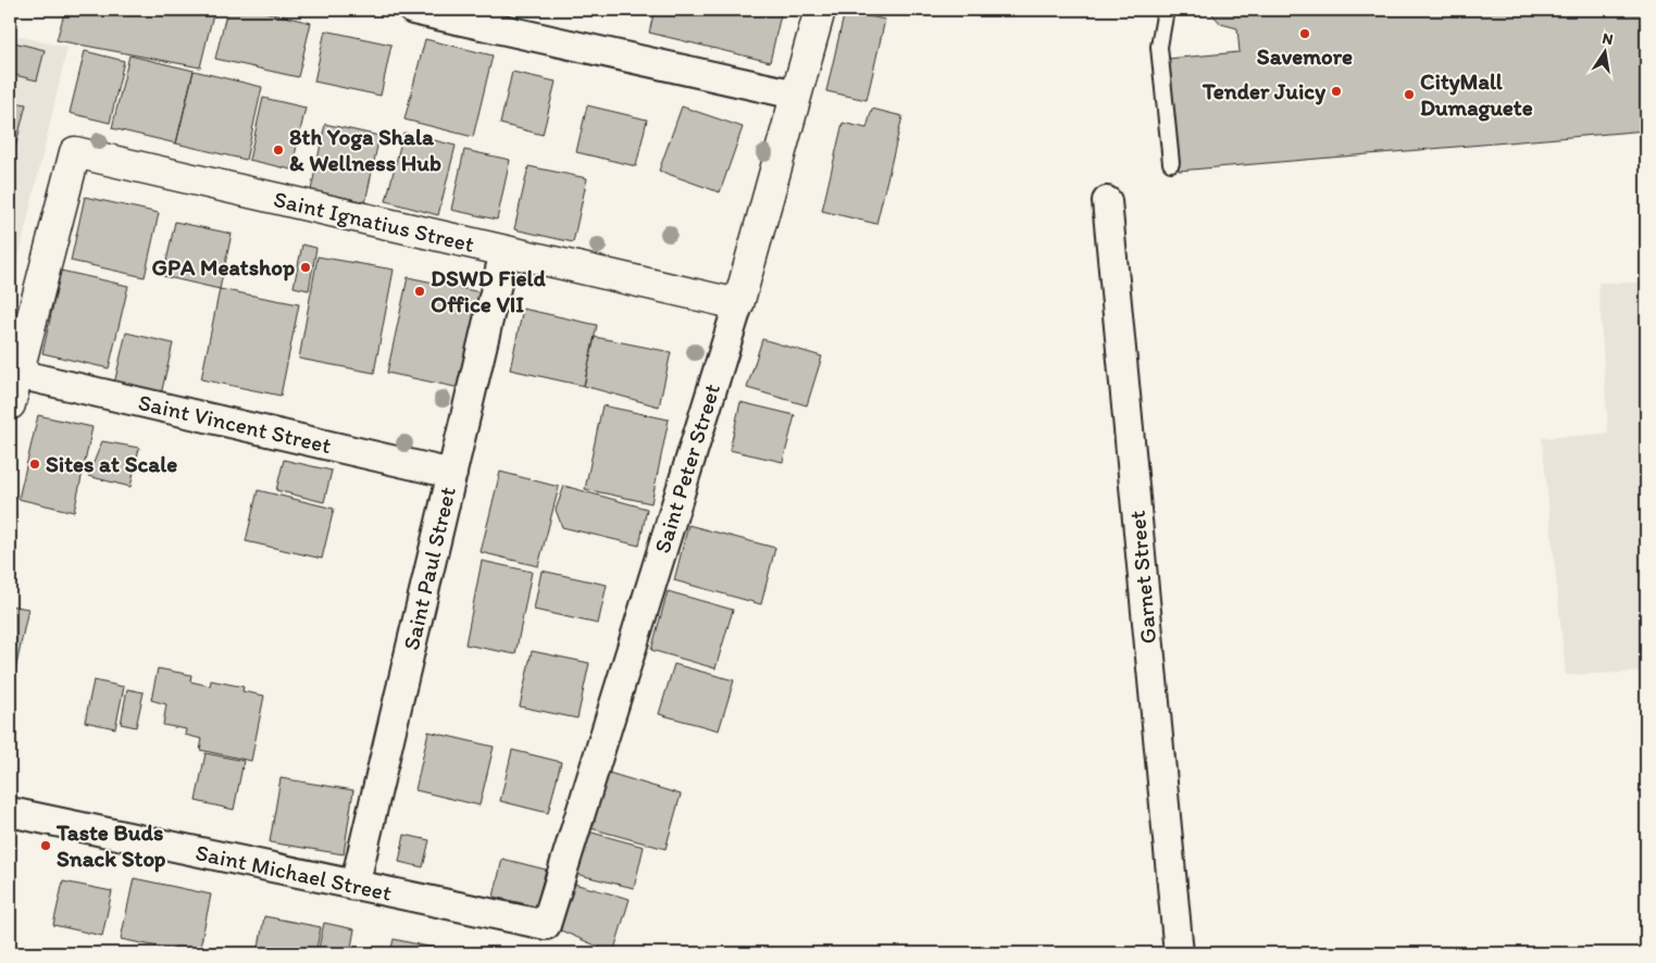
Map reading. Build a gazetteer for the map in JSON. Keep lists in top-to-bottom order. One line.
{"streets":{"street":["Saint Ignatius Street","Saint Vincent Street","Saint Peter Street","Saint Paul Street","Garnet Street","Saint Michael Street"]},"crossings":[["Saint Ignatius Street","Saint Vincent Street"],["Saint Ignatius Street","Saint Peter Street"],["Saint Ignatius Street","Saint Paul Street"],["Saint Vincent Street","Saint Paul Street"],["Saint Peter Street","Saint Michael Street"],["Saint Paul Street","Saint Michael Street"]],"places":["Savemore","Tender Juicy","CityMall Dumaguete","8th Yoga Shala & Wellness Hub","GPA Meatshop","DSWD Field Office VII","Sites at Scale","Taste Buds Snack Stop"],"north":"top"}
